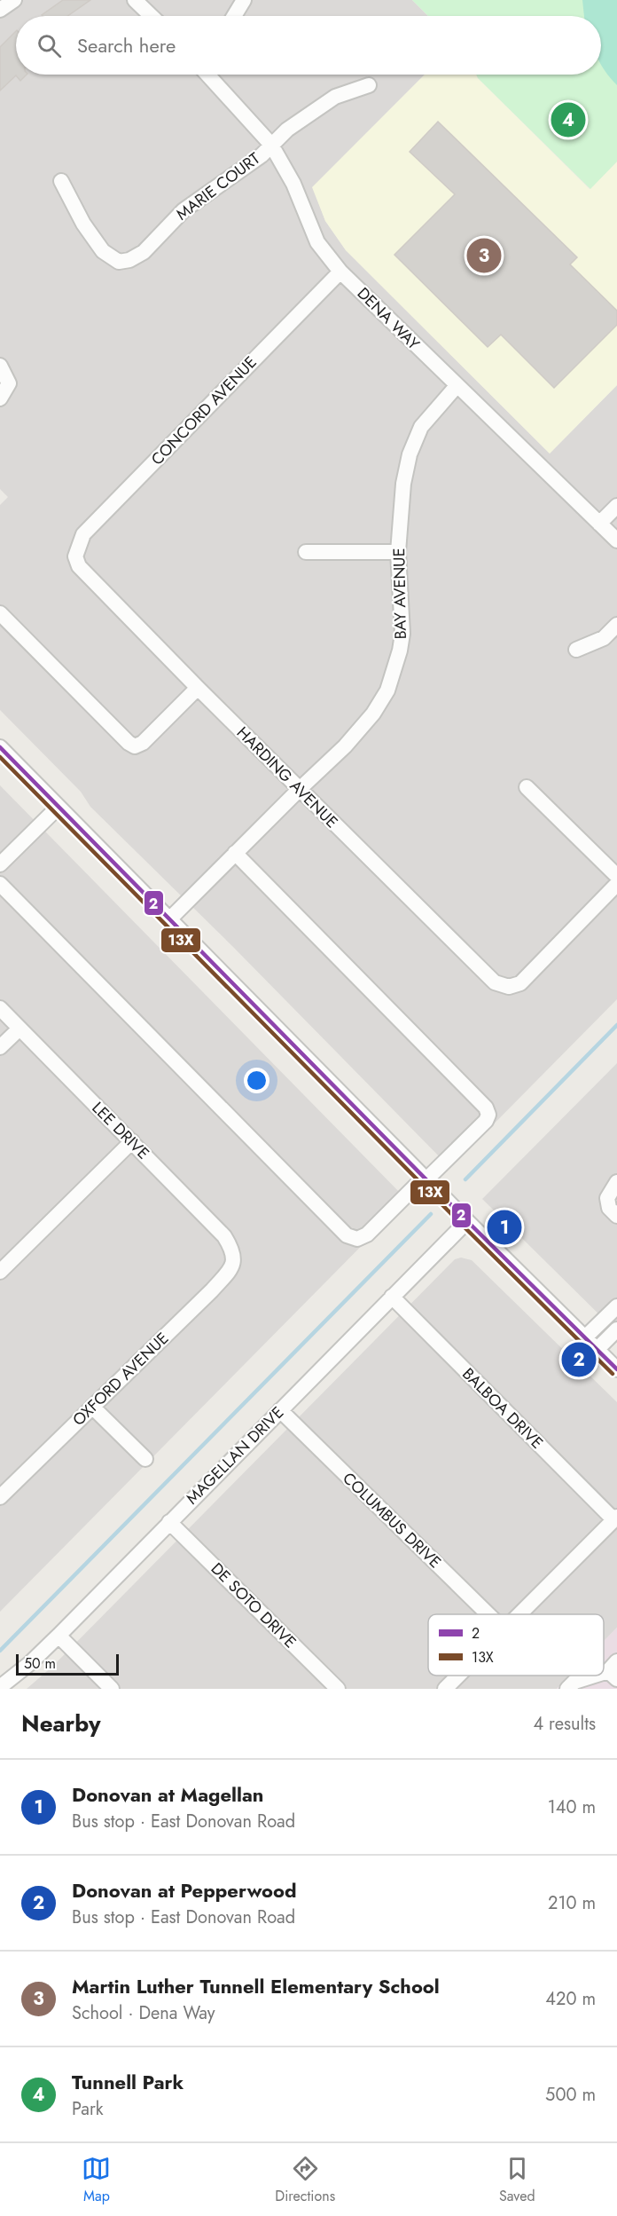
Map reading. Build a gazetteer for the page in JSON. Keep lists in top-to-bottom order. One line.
{"streets":{"street":["MARIE COURT","DENA WAY","CONCORD AVENUE","BAY AVENUE","HARDING AVENUE","LEE DRIVE","OXFORD AVENUE","BALBOA DRIVE","MAGELLAN DRIVE","COLUMBUS DRIVE","DE SOTO DRIVE"]},"crossings":[["MARIE COURT","DENA WAY"],["DENA WAY","CONCORD AVENUE"],["DENA WAY","BAY AVENUE"],["CONCORD AVENUE","HARDING AVENUE"],["BAY AVENUE","HARDING AVENUE"],["LEE DRIVE","OXFORD AVENUE"],["BALBOA DRIVE","MAGELLAN DRIVE"],["MAGELLAN DRIVE","COLUMBUS DRIVE"],["MAGELLAN DRIVE","DE SOTO DRIVE"]],"lines":["transit line 2","transit line 13X"],"legend":["2","13X"],"scale_bar":"50 m","page":{"search":"Search here","pins":["4","3","1","2"],"scale":"50 m","heading":["Nearby","4 results"],"list":[{"mark":"1","name":"Donovan at Magellan","note":"Bus stop · East Donovan Road","value":"140 m"},{"mark":"2","name":"Donovan at Pepperwood","note":"Bus stop · East Donovan Road","value":"210 m"},{"mark":"3","name":"Martin Luther Tunnell Elementary School","note":"School · Dena Way","value":"420 m"},{"mark":"4","name":"Tunnell Park","note":"Park","value":"500 m"}],"nav":["Map","Directions","Saved"]}}
